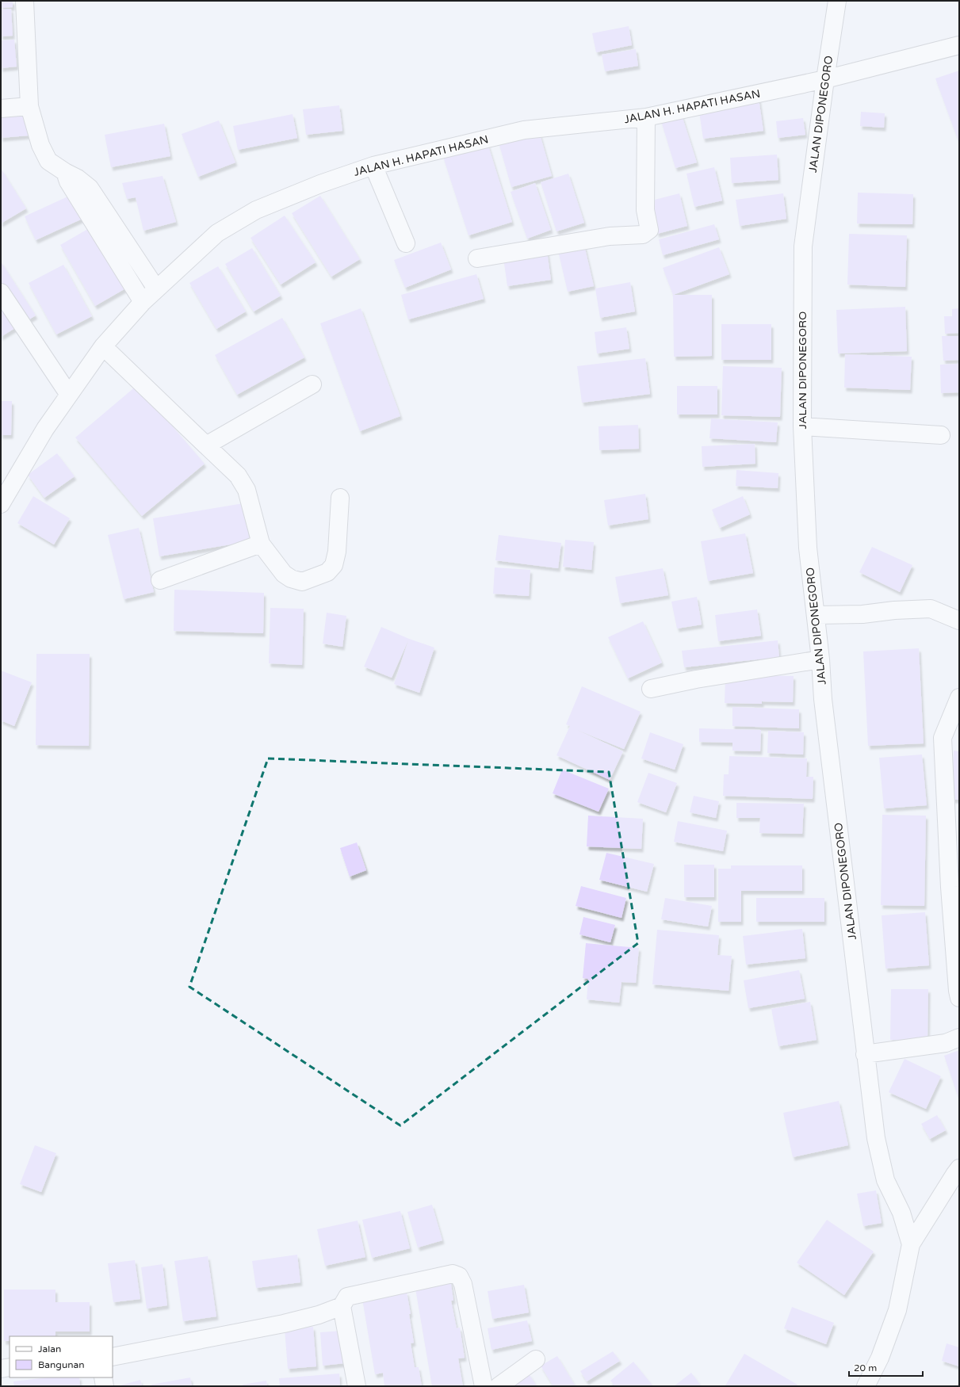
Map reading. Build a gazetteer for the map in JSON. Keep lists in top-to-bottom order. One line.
{"streets":{"street":["JALAN H. HAPATI HASAN","JALAN DIPONEGORO"]},"crossings":[["JALAN H. HAPATI HASAN","JALAN DIPONEGORO"]],"legend":["Jalan","Bangunan"],"scale_bar":"20 m"}
